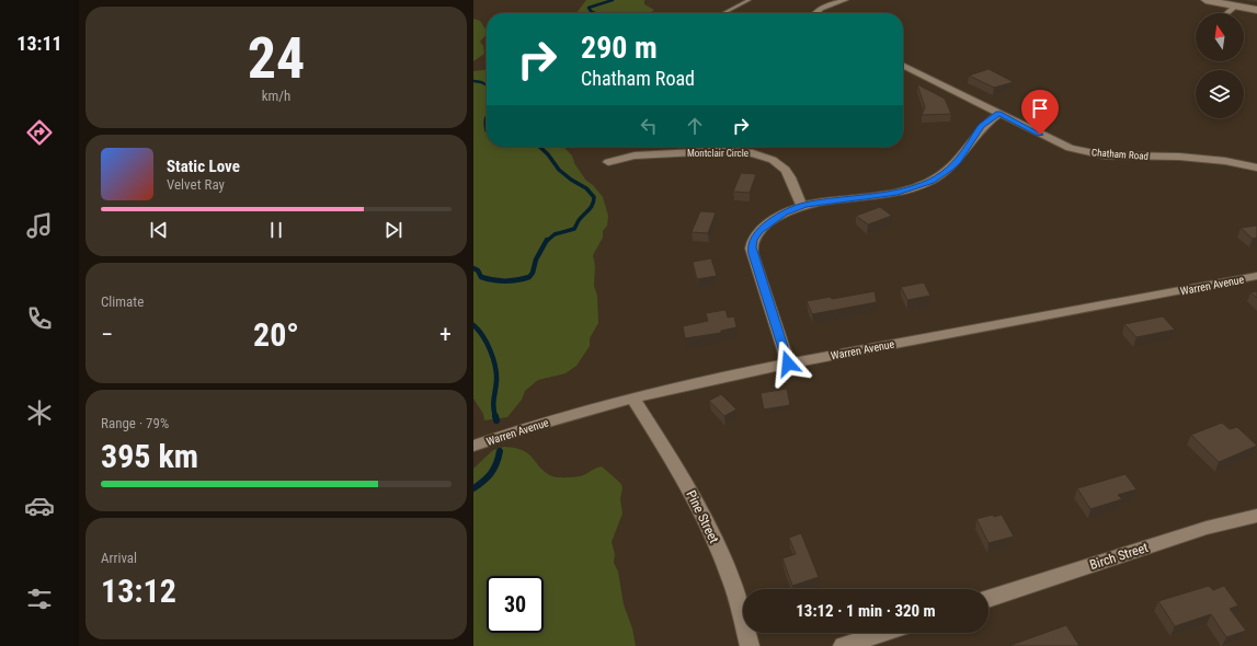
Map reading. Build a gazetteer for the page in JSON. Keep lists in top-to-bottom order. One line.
{"streets":{"street":["Montclair Circle","Chatham Road","Warren Avenue","Pine Street","Birch Street"]},"crossings":[["Warren Avenue","Pine Street"]],"north":"top","page":{"tabs":"13:11","tile":[["24","km/h"],"Climate",["Range · 79%","395 km"],["Arrival","13:12"]],"turn":["290 m","Chatham Road"],"song":["Static Love","Velvet Ray"],"heat":["−","20°","+"],"limit":"30","trip":"13:12 · 1 min · 320 m"}}
